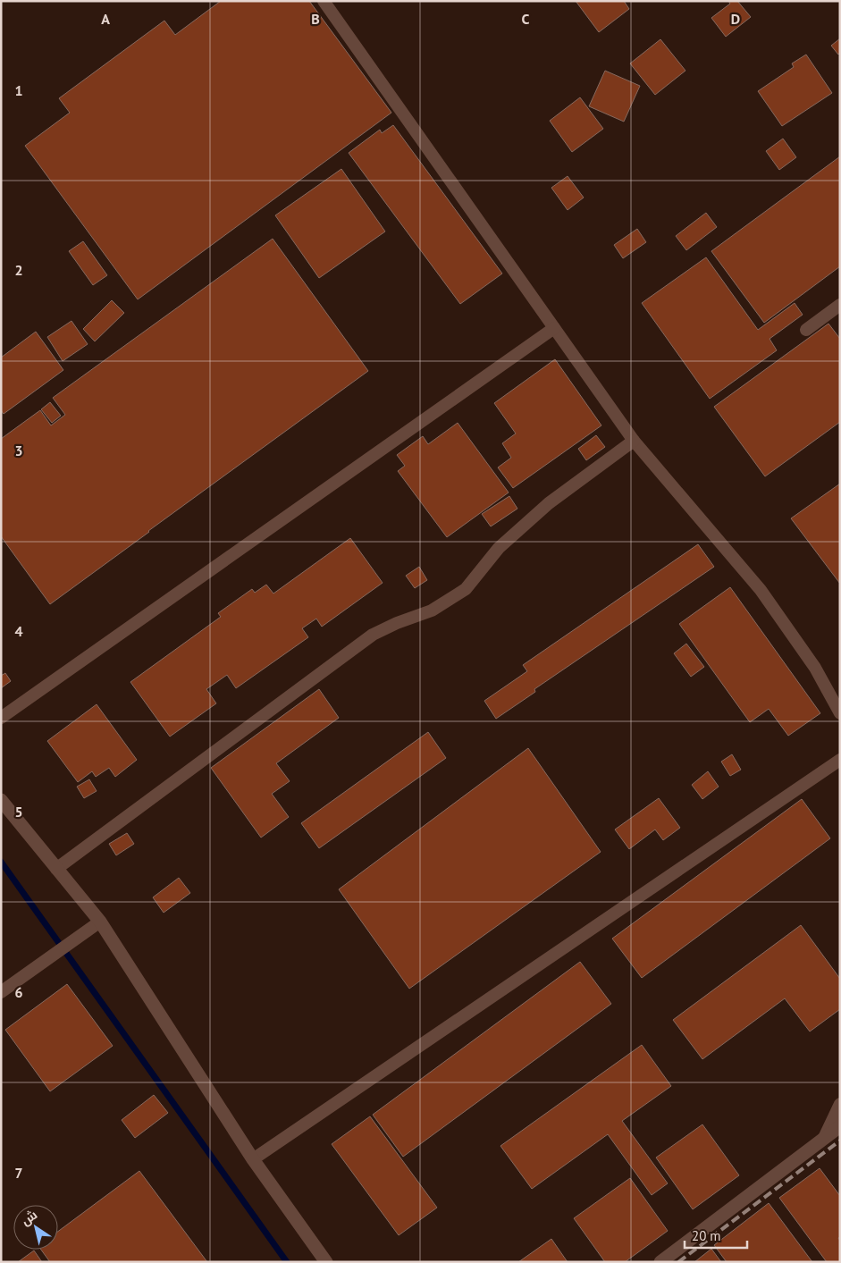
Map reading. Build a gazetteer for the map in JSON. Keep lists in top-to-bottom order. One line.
{"scale_bar":"20 m","north":"top left","grid":{"columns":["A","B","C","D"],"rows":["1","2","3","4","5","6","7"]}}
